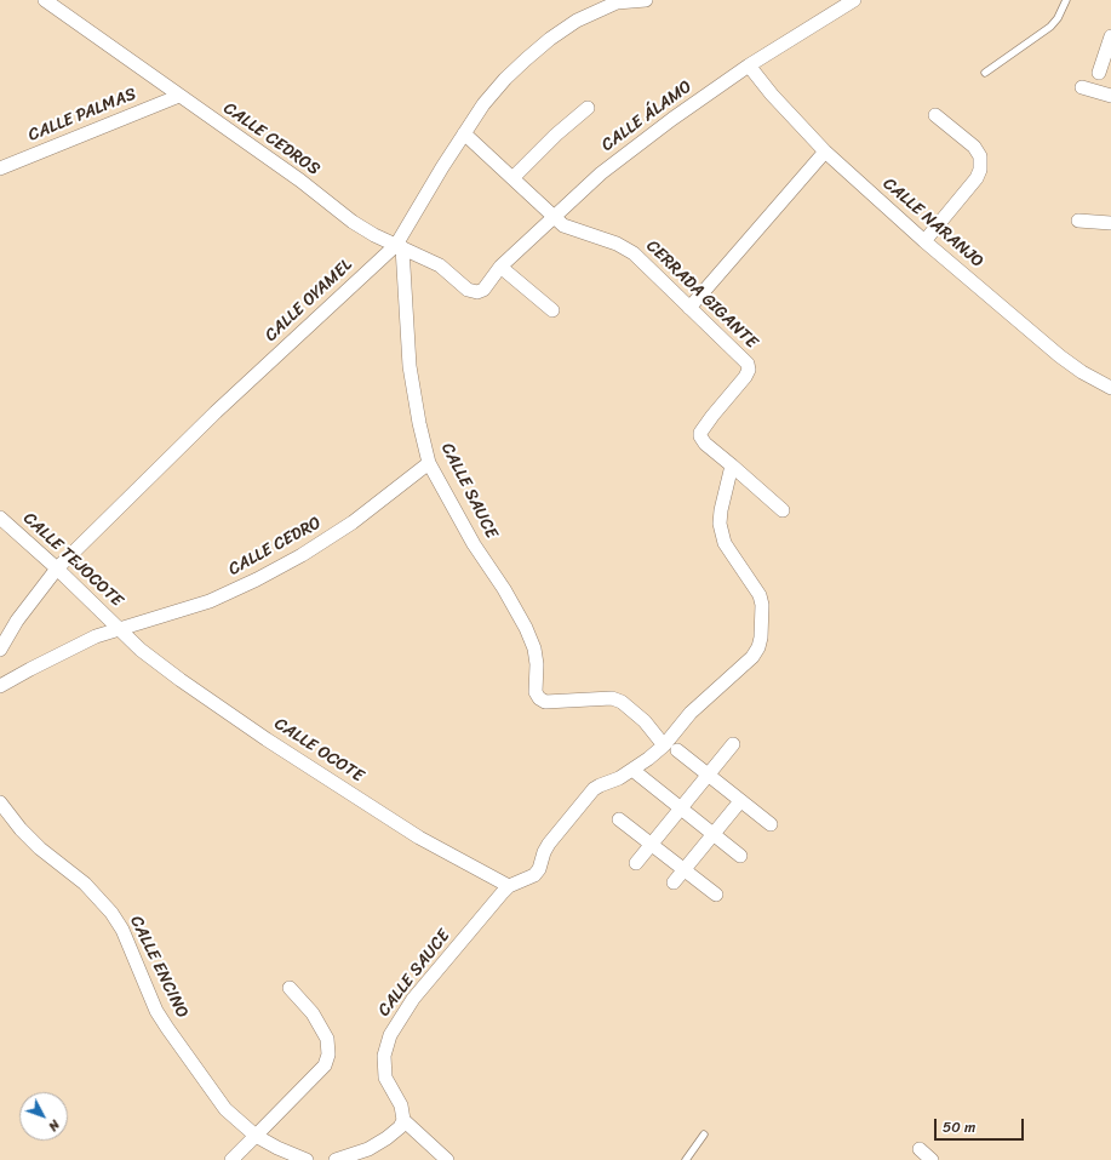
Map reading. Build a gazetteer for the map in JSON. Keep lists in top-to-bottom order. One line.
{"streets":{"street":["CALLE PALMAS","CALLE ÁLAMO","CALLE CEDROS","CALLE NARANJO","CERRADA GIGANTE","CALLE OYAMEL","CALLE SAUCE","CALLE CEDRO","CALLE TEJOCOTE","CALLE OCOTE","CALLE ENCINO"]},"crossings":[["CALLE PALMAS","CALLE CEDROS"],["CALLE ÁLAMO","CALLE CEDROS"],["CALLE ÁLAMO","CALLE NARANJO"],["CALLE ÁLAMO","CERRADA GIGANTE"],["CALLE CEDROS","CALLE OYAMEL"],["CALLE CEDROS","CALLE SAUCE"],["CERRADA GIGANTE","CALLE OYAMEL"],["CERRADA GIGANTE","CALLE SAUCE"],["CALLE OYAMEL","CALLE SAUCE"],["CALLE OYAMEL","CALLE TEJOCOTE"],["CALLE SAUCE","CALLE CEDRO"],["CALLE SAUCE","CALLE OCOTE"],["CALLE CEDRO","CALLE TEJOCOTE"],["CALLE CEDRO","CALLE OCOTE"],["CALLE TEJOCOTE","CALLE OCOTE"]],"scale_bar":"50 m","north":"bottom right"}
